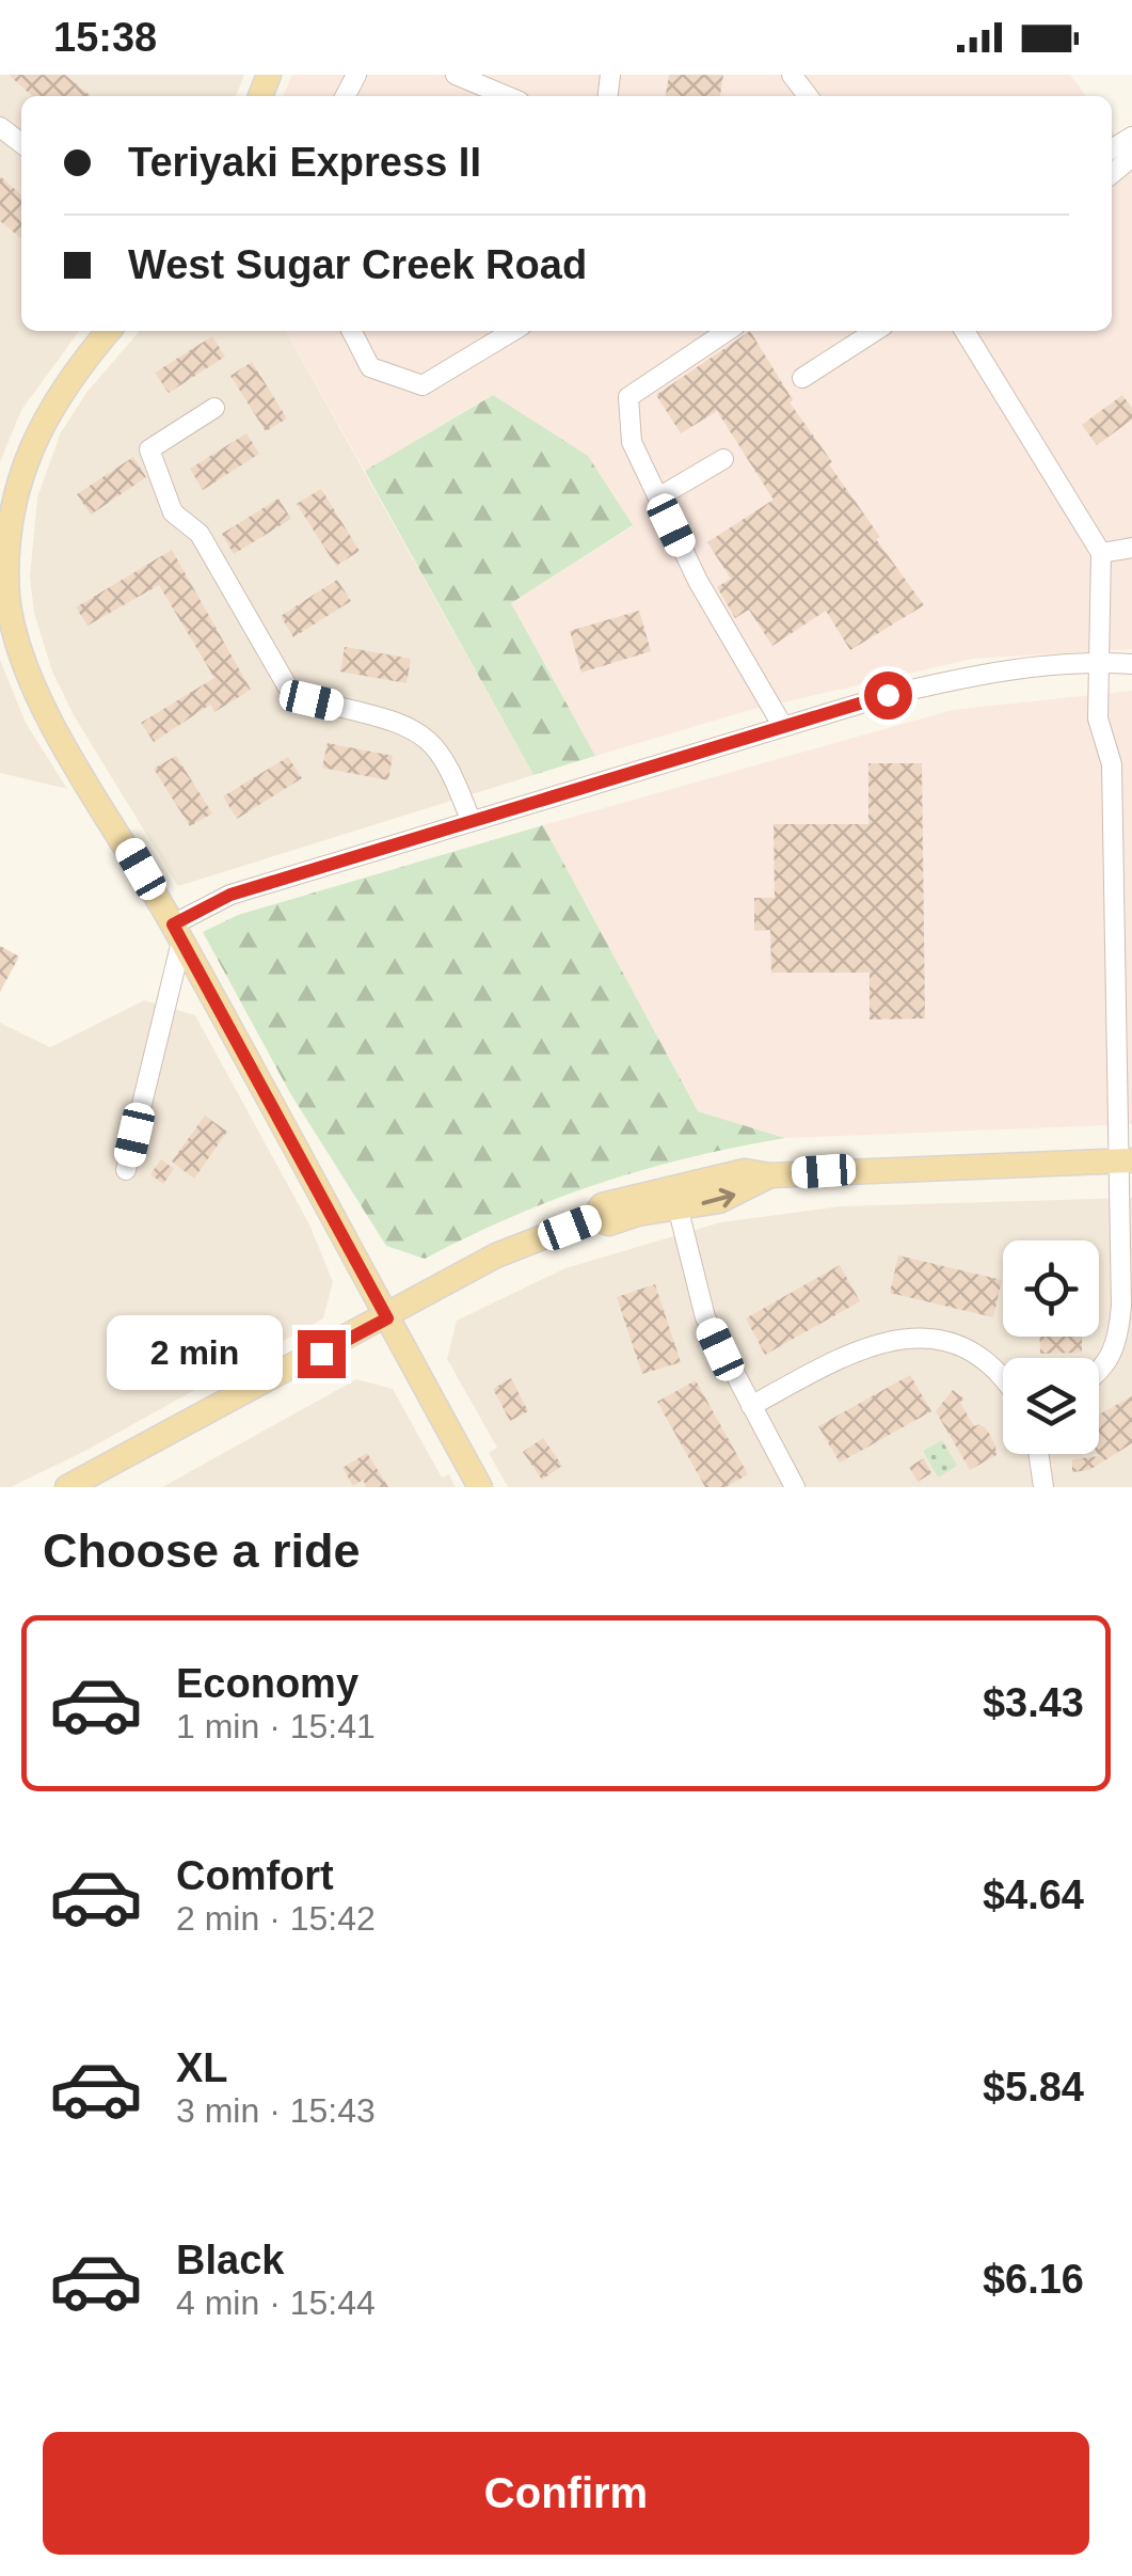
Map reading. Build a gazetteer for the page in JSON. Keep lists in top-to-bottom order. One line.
{"page":{"status":"15:38","banner":["Teriyaki Express II","West Sugar Creek Road"],"bubble":"2 min","heading":"Choose a ride","list":[{"name":"Economy","note":"1 min · 15:41","value":"$3.43"},{"name":"Comfort","note":"2 min · 15:42","value":"$4.64"},{"name":"XL","note":"3 min · 15:43","value":"$5.84"},{"name":"Black","note":"4 min · 15:44","value":"$6.16"}],"buttons":"Confirm"}}
